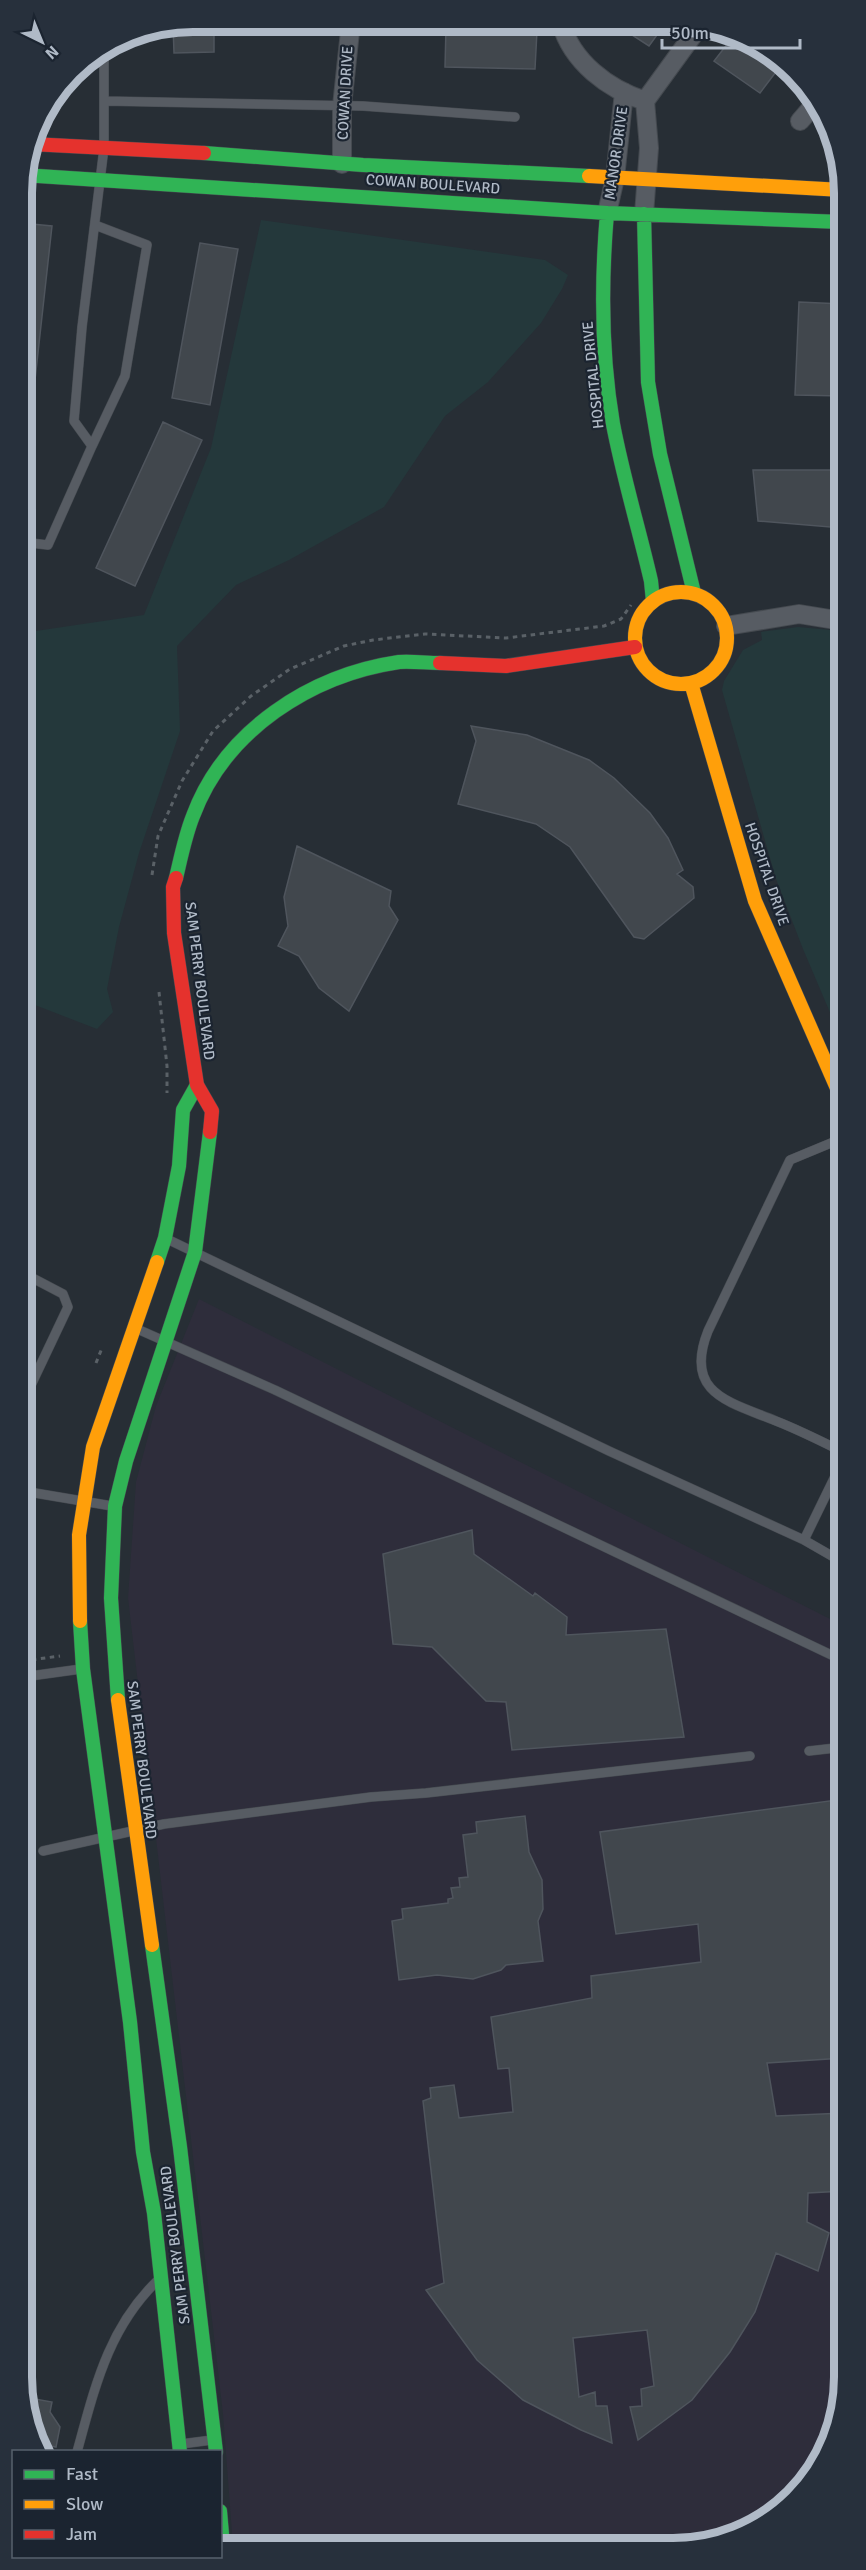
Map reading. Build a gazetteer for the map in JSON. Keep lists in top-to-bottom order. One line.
{"streets":{"street":["COWAN DRIVE","MANOR DRIVE","COWAN BOULEVARD","HOSPITAL DRIVE","SAM PERRY BOULEVARD"]},"crossings":[["COWAN DRIVE","COWAN BOULEVARD"],["MANOR DRIVE","COWAN BOULEVARD"],["MANOR DRIVE","HOSPITAL DRIVE"],["COWAN BOULEVARD","HOSPITAL DRIVE"],["HOSPITAL DRIVE","SAM PERRY BOULEVARD"]],"legend":["Fast","Slow","Jam"],"scale_bar":"50 m","north":"bottom right"}
